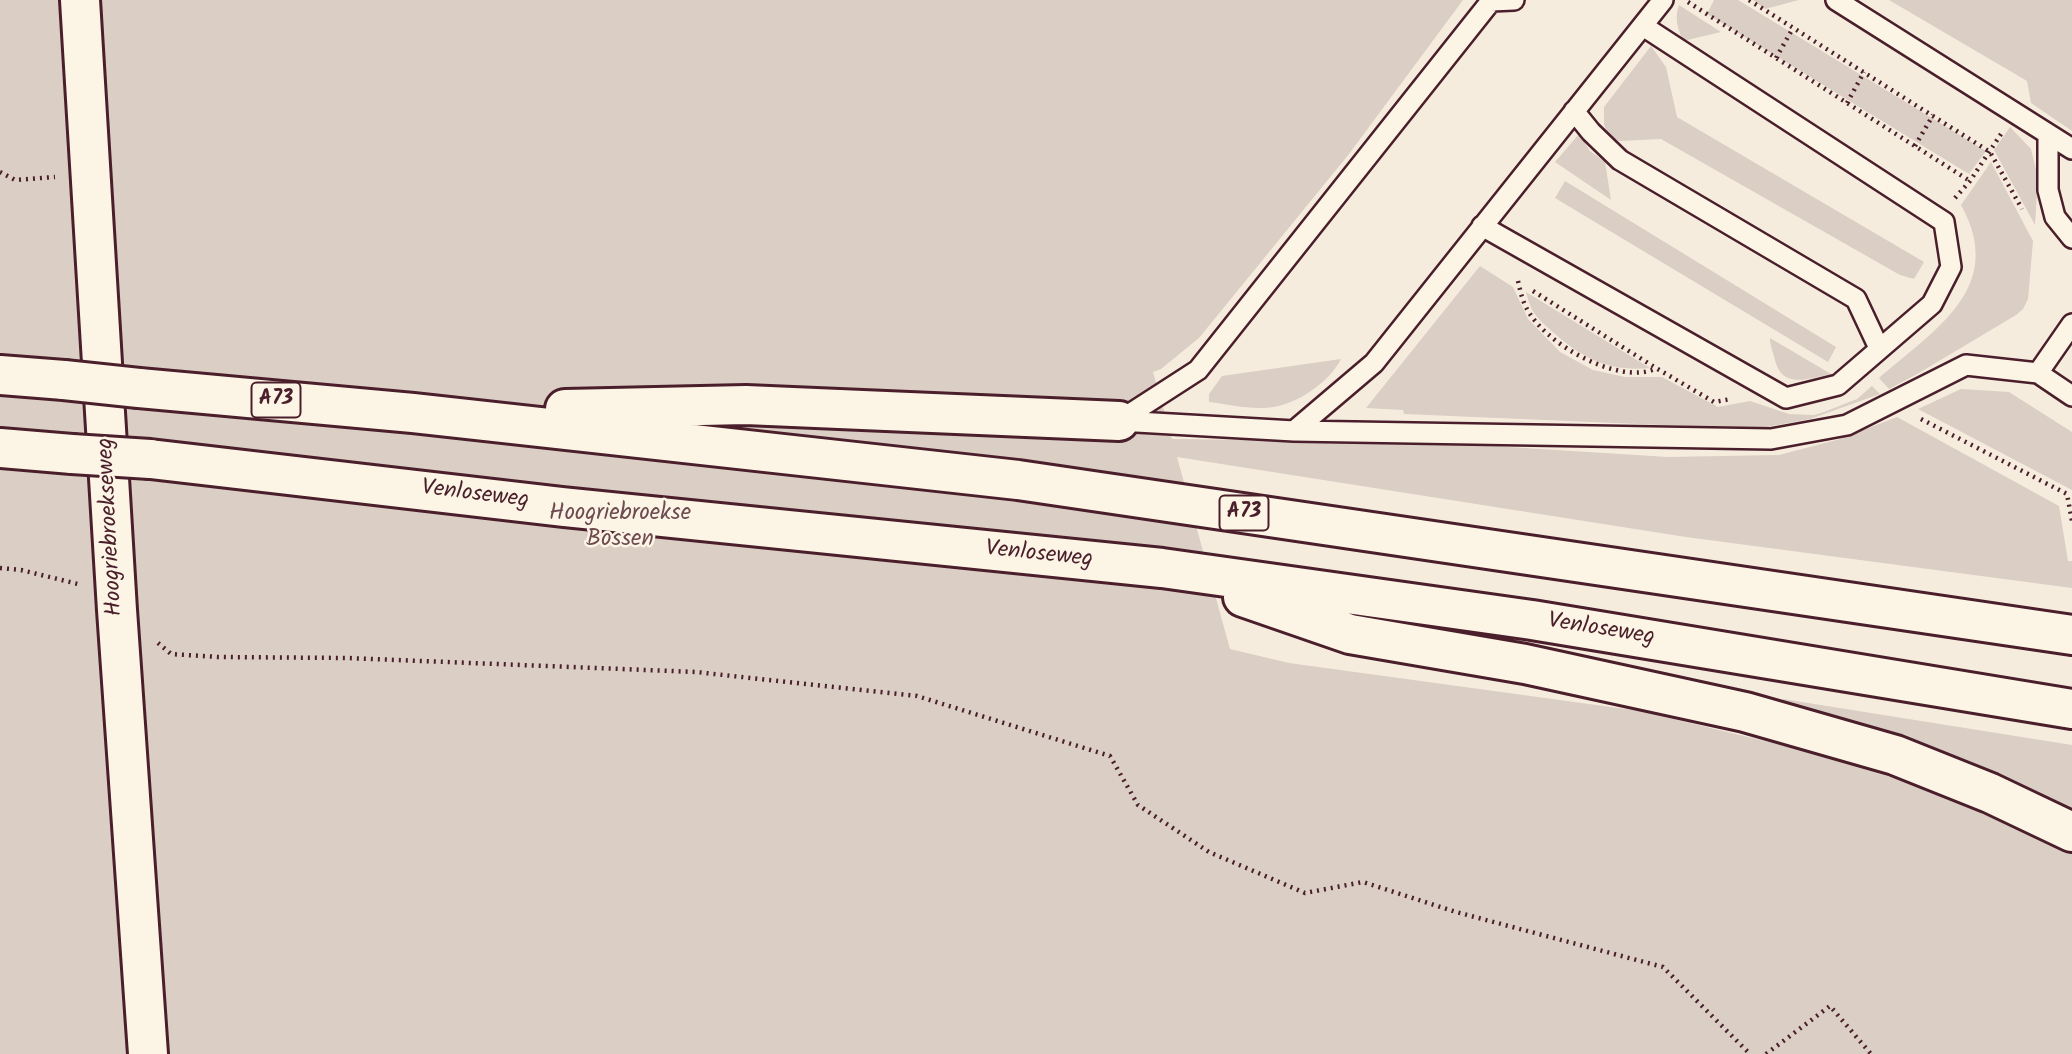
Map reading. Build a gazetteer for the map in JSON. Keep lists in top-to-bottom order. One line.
{"streets":{"main road":["A73","Venloseweg","Hoogriebroekseweg"]},"parks":["Hoogriebroekse Bossen"]}
